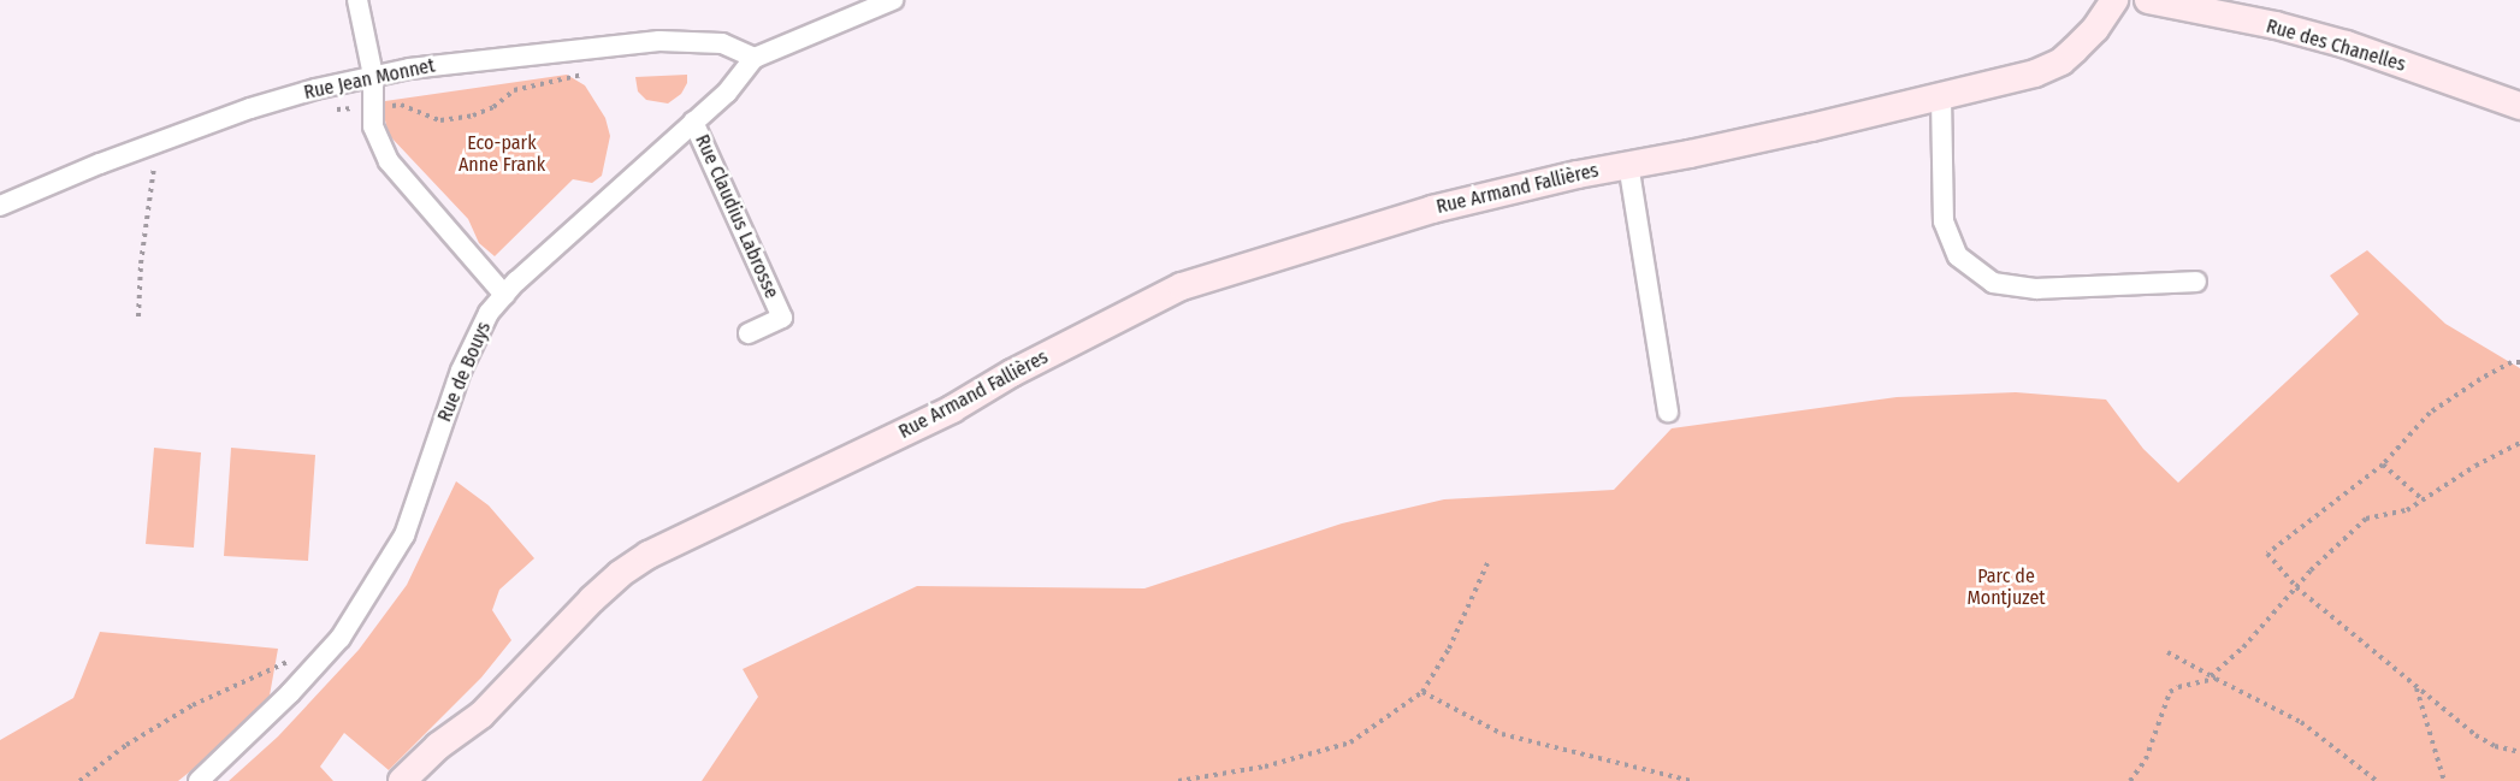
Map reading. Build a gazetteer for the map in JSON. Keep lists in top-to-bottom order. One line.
{"streets":{"street":["Rue des Chanelles","Rue Jean Monnet","Rue Armand Fallières","Rue Claudius Labrosse","Rue de Bouys"]},"crossings":[["Rue Jean Monnet","Rue de Bouys"],["Rue Claudius Labrosse","Rue de Bouys"]],"parks":["Eco-park Anne Frank","Parc de Montjuzet"]}
